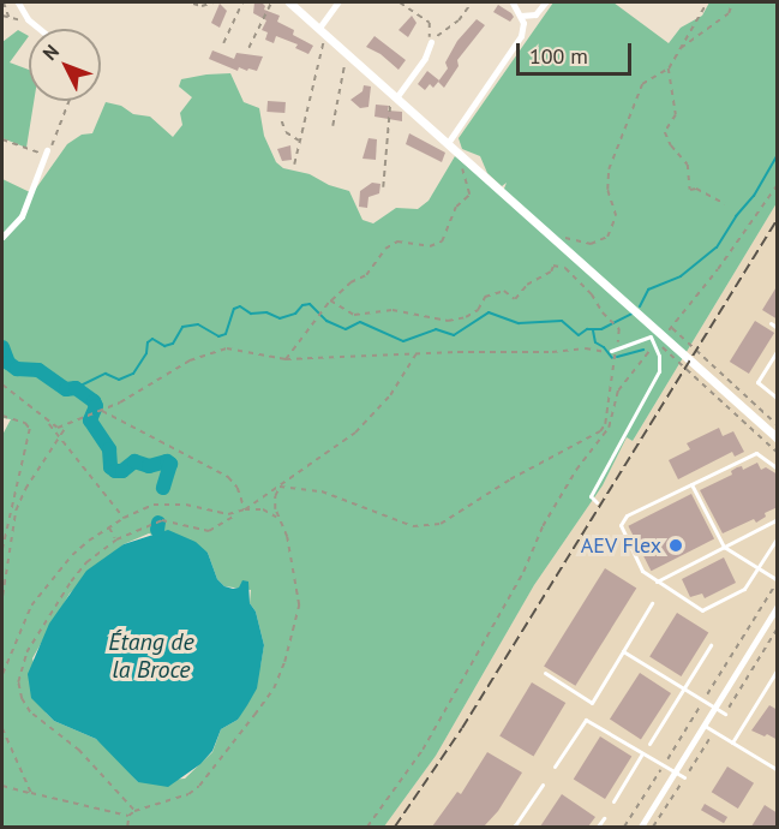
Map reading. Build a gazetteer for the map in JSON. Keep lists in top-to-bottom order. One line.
{"water":["Étang de la Broce"],"places":["AEV Flex"],"scale_bar":"100 m","north":"top left"}
